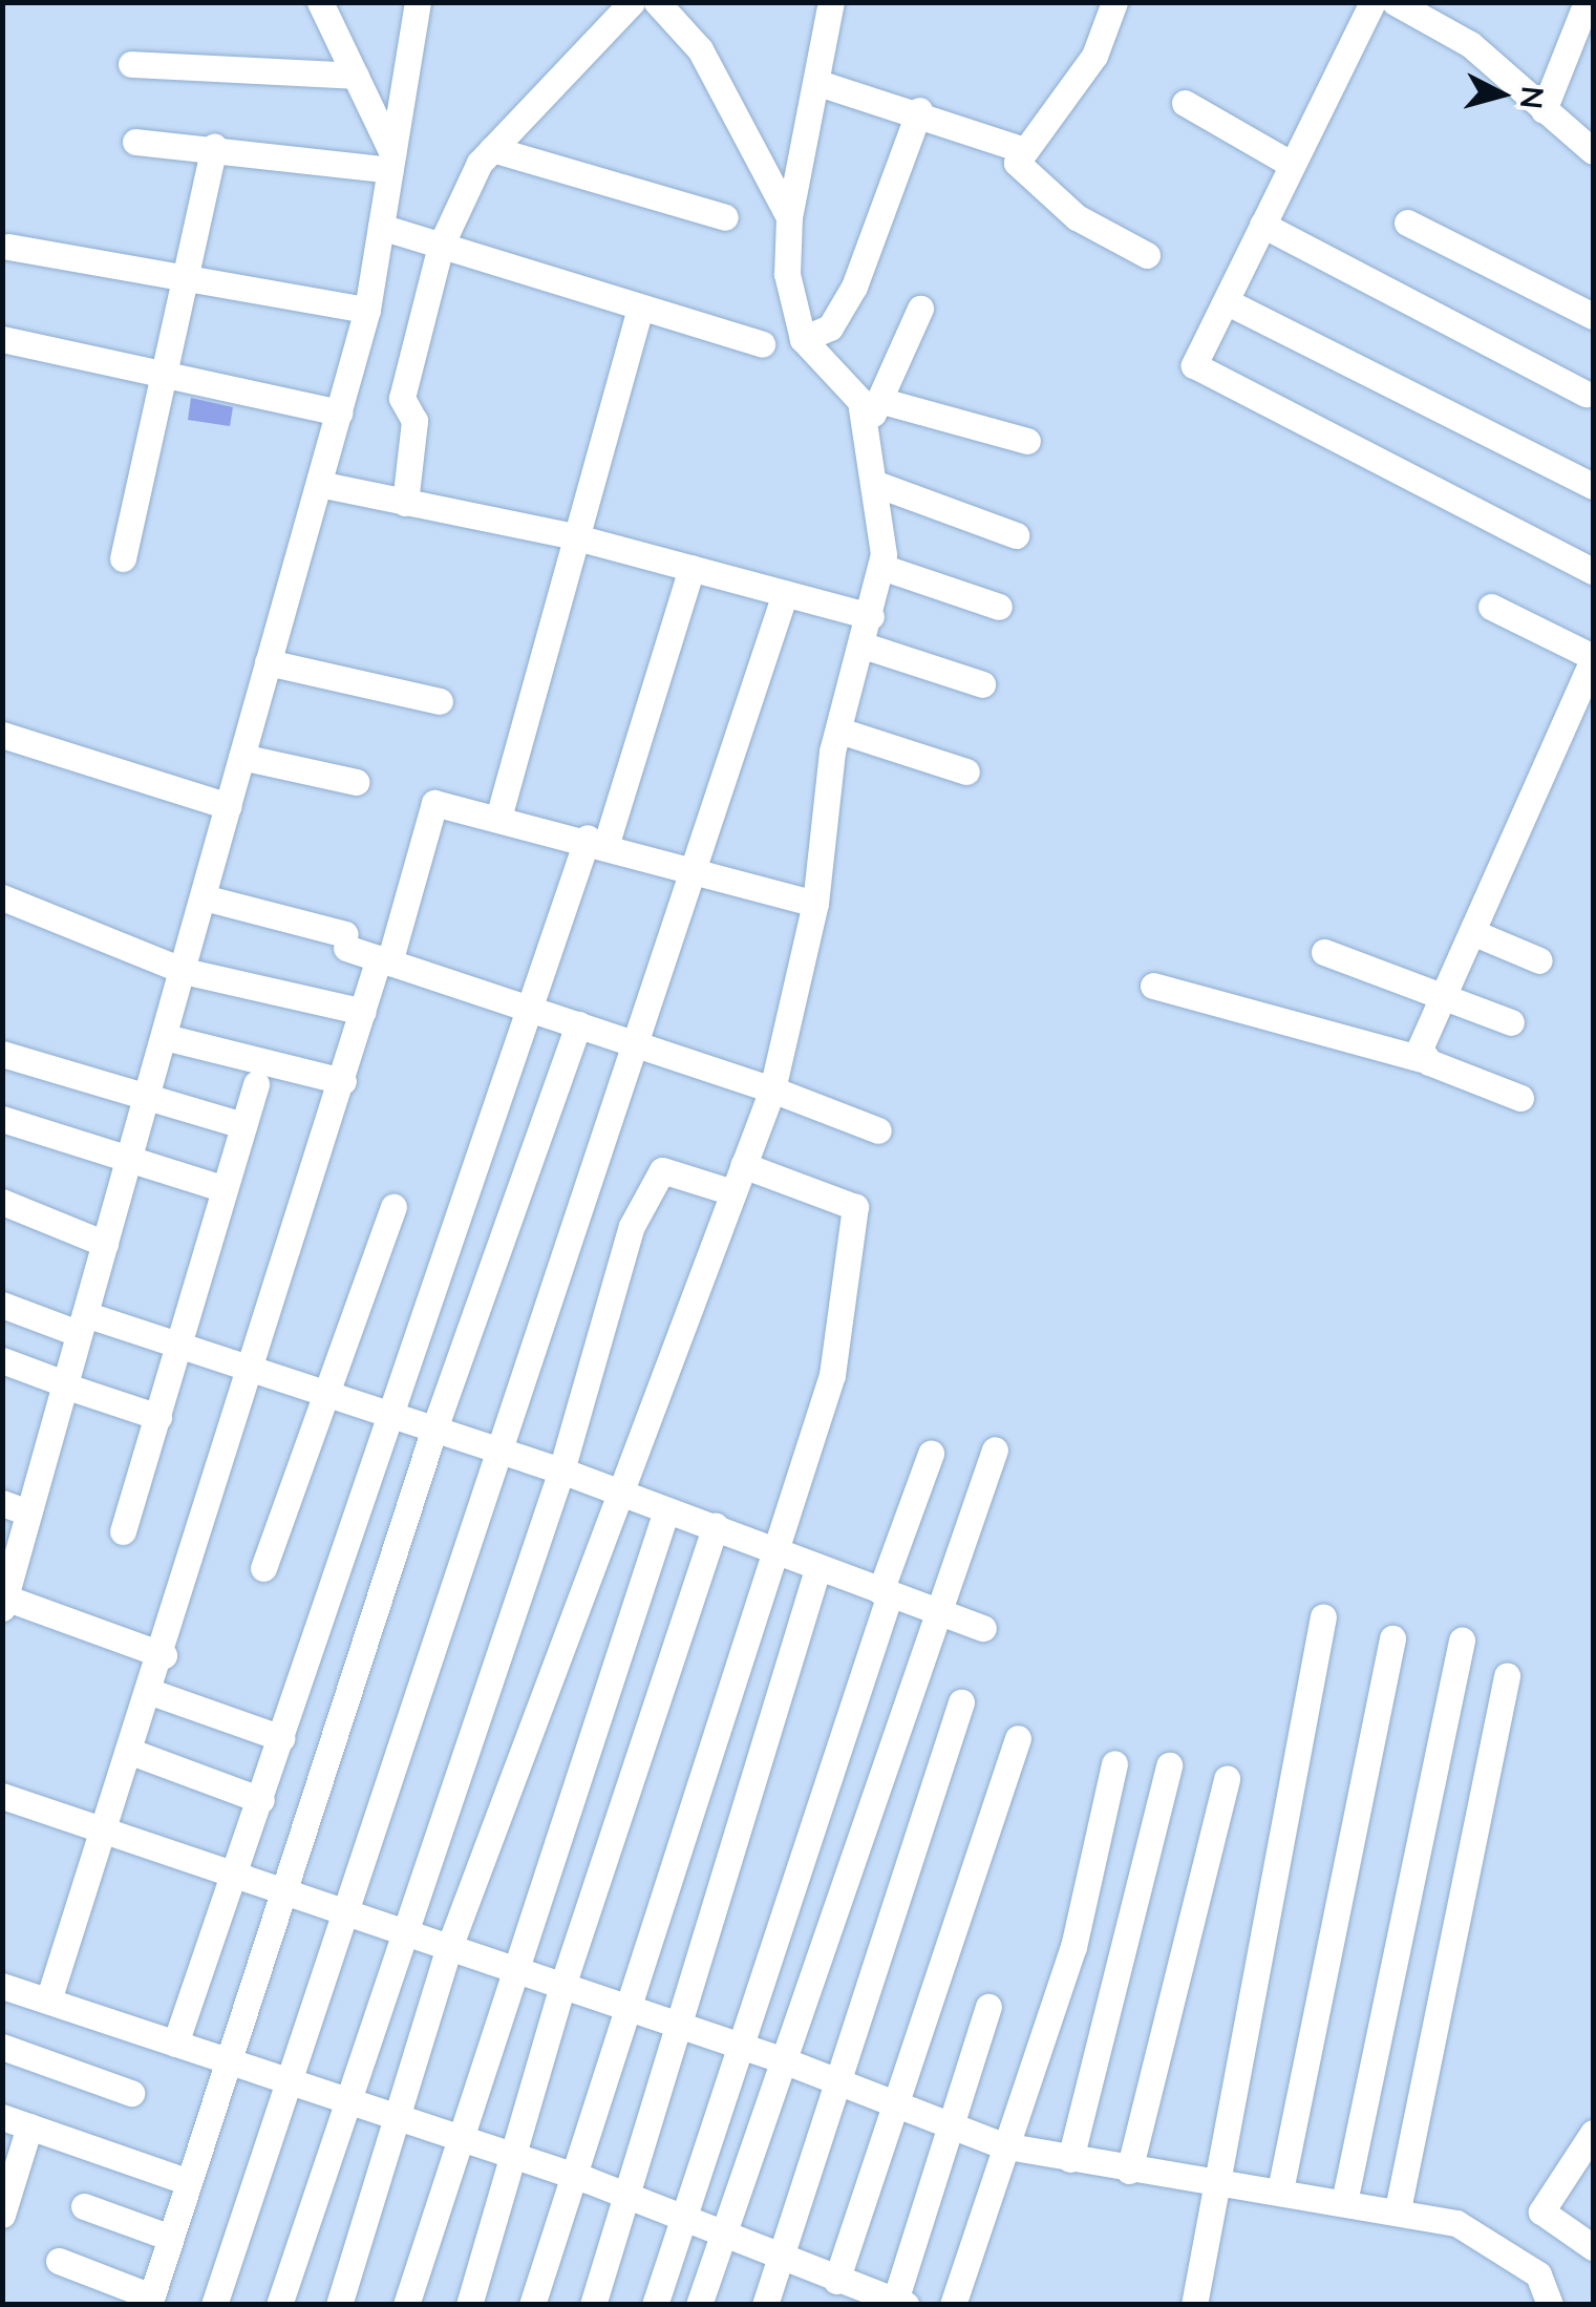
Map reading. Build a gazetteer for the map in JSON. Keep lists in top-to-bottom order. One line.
{"north":"right"}
